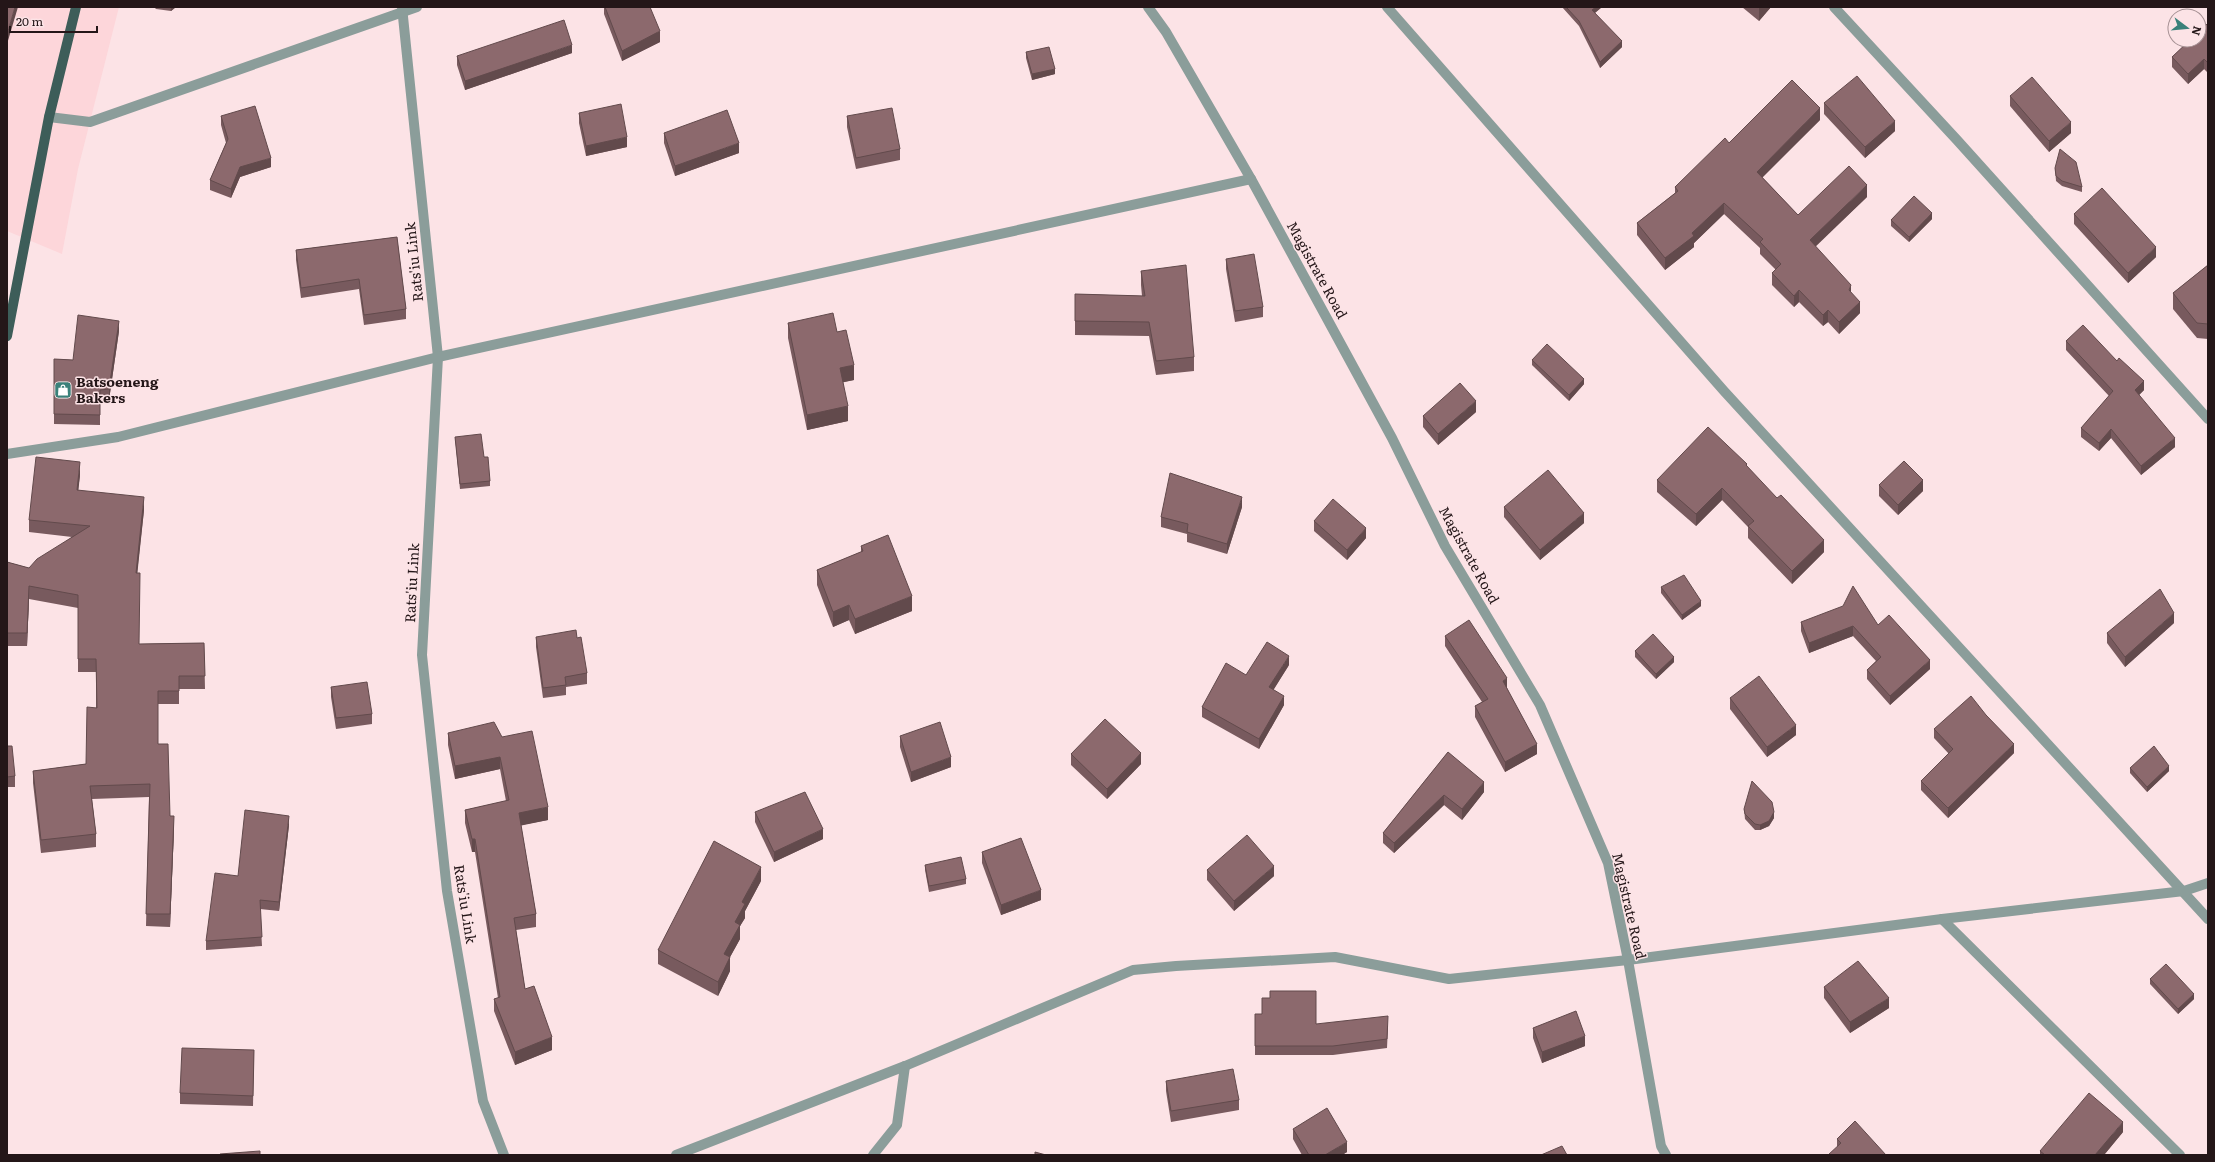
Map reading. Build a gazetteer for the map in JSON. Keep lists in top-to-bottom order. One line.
{"streets":{"street":["Rats'iu Link","Magistrate Road"]},"places":{"shop":["Batsoeneng Bakers"]},"scale_bar":"20 m","north":"right"}
